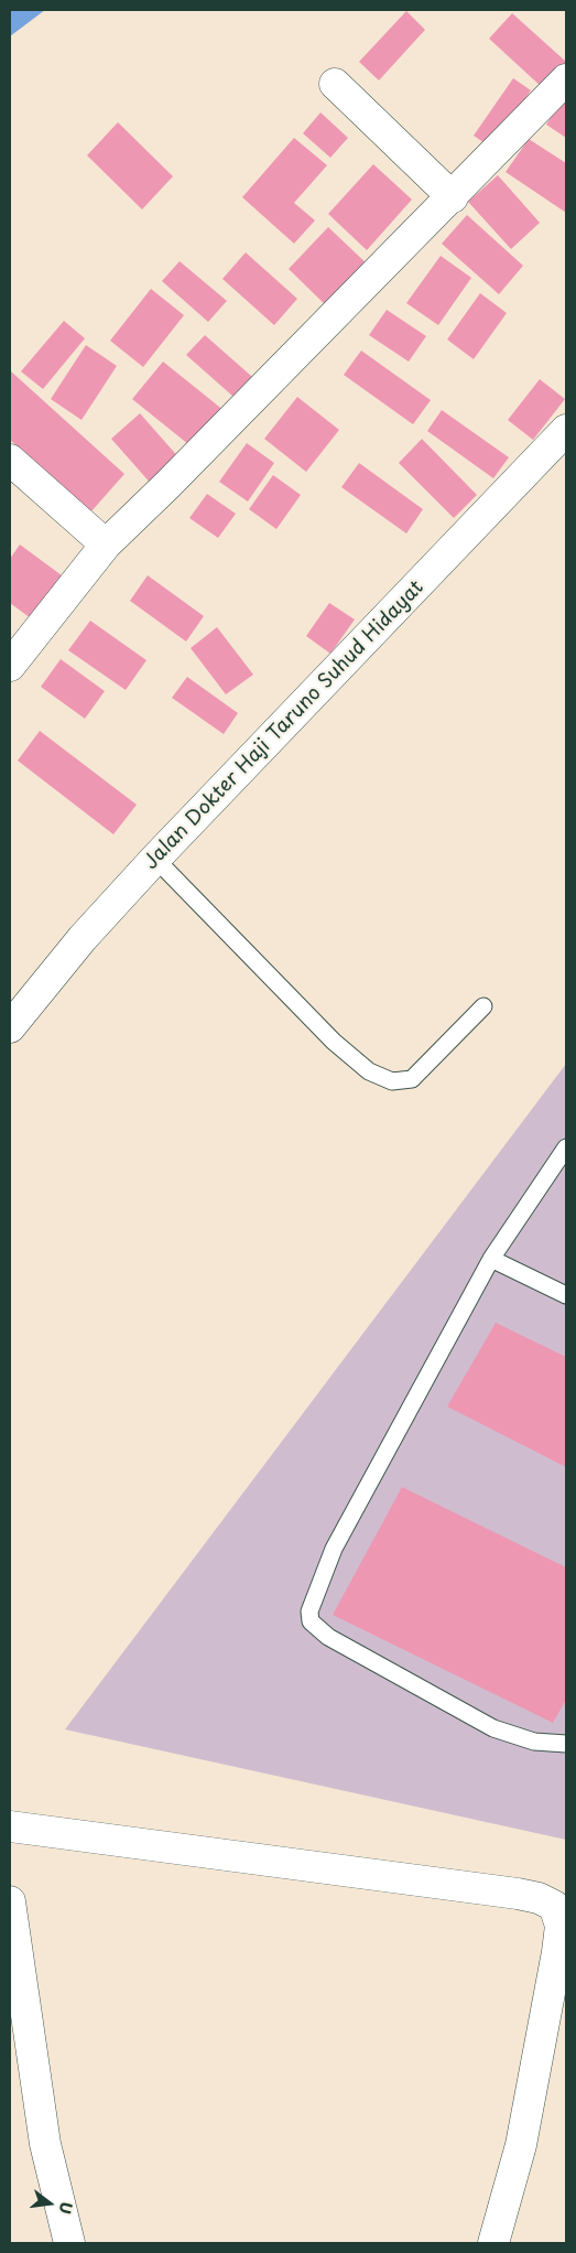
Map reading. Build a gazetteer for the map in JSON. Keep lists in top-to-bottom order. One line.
{"streets":{"street":["Jalan Dokter Haji Taruno Suhud Hidayat"]},"north":"right"}
